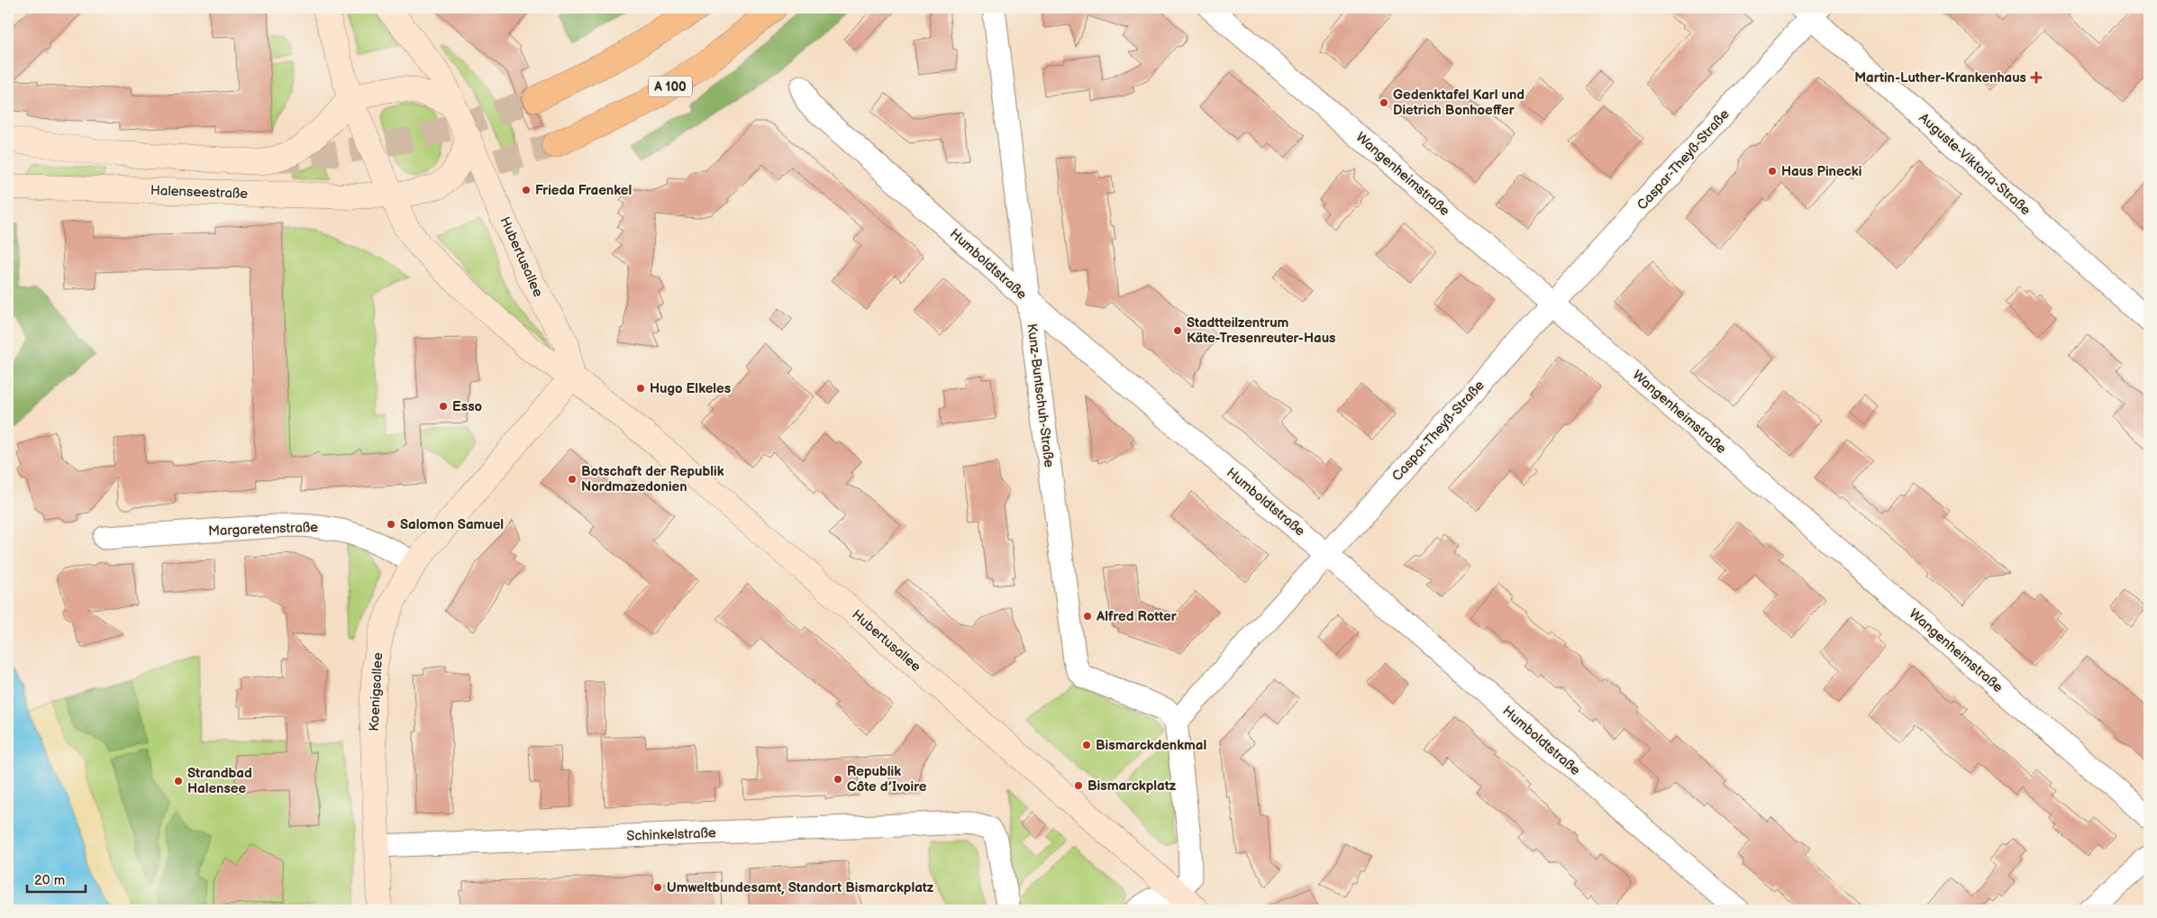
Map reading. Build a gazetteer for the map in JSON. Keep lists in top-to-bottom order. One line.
{"streets":{"highway":["A 100"],"main road":["Halenseestraße","Hubertusallee","Koenigsallee"],"street":["Caspar-Theyß-Straße","Auguste-Viktoria-Straße","Wangenheimstraße","Humboldtstraße","Kunz-Buntschuh-Straße","Margaretenstraße","Schinkelstraße"]},"crossings":[["Caspar-Theyß-Straße","Auguste-Viktoria-Straße"],["Caspar-Theyß-Straße","Wangenheimstraße"],["Caspar-Theyß-Straße","Humboldtstraße"],["Caspar-Theyß-Straße","Kunz-Buntschuh-Straße"],["Halenseestraße","Hubertusallee"],["Hubertusallee","Koenigsallee"],["Humboldtstraße","Kunz-Buntschuh-Straße"],["Margaretenstraße","Koenigsallee"],["Koenigsallee","Schinkelstraße"]],"places":{"health":["Martin-Luther-Krankenhaus"],"other":["Gedenktafel Karl und Dietrich Bonhoeffer","Haus Pinecki","Frieda Fraenkel","Stadtteilzentrum Käte-Tresenreuter-Haus","Hugo Elkeles","Esso","Botschaft der Republik Nordmazedonien","Salomon Samuel","Alfred Rotter","Bismarckdenkmal","Republik Côte d’Ivoire","Strandbad Halensee","Bismarckplatz","Umweltbundesamt, Standort Bismarckplatz"]},"scale_bar":"20 m"}
